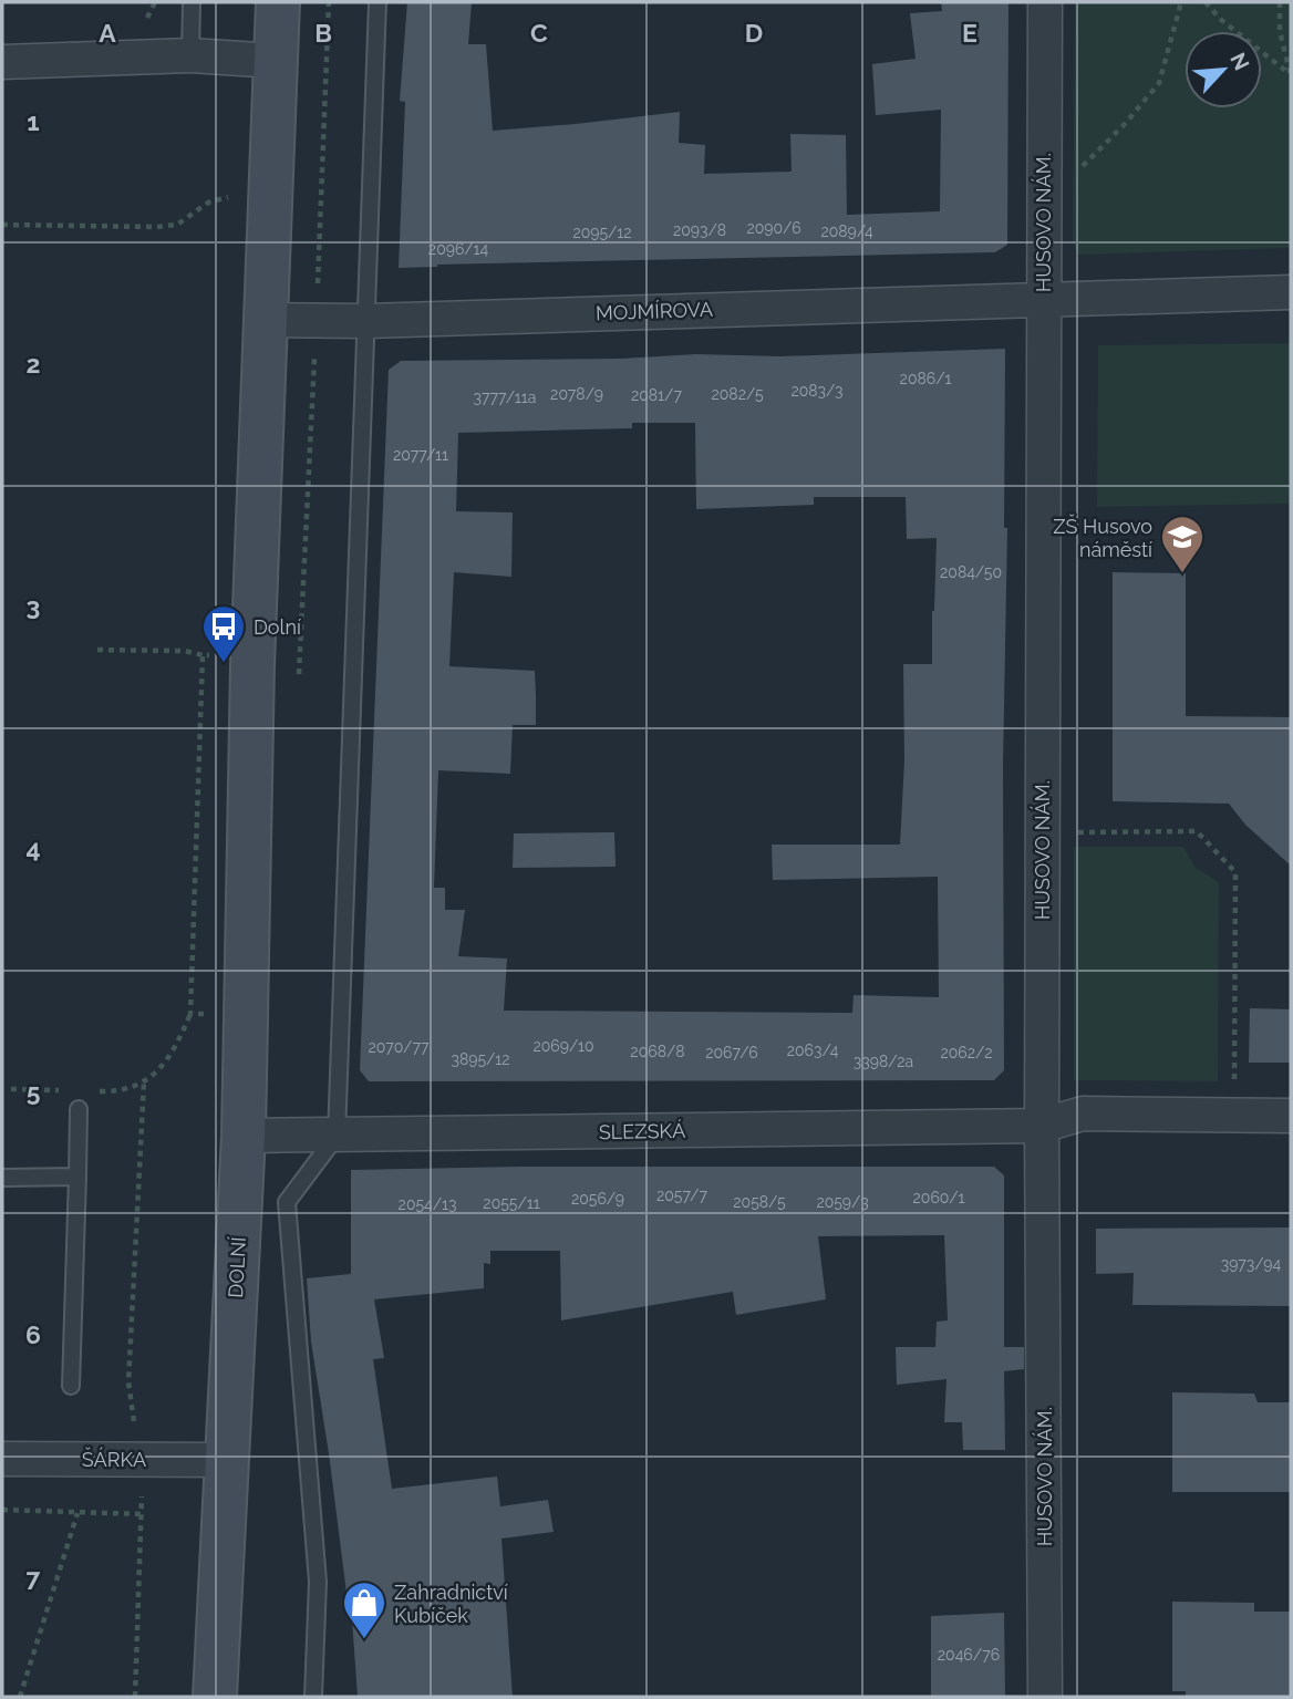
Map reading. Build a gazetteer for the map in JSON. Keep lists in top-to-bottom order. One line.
{"streets":{"main road":["DOLNÍ"],"street":["HUSOVO NÁM.","MOJMÍROVA","SLEZSKÁ","ŠÁRKA"]},"crossings":[["HUSOVO NÁM.","MOJMÍROVA"],["HUSOVO NÁM.","SLEZSKÁ"],["MOJMÍROVA","DOLNÍ"],["SLEZSKÁ","DOLNÍ"],["DOLNÍ","ŠÁRKA"]],"places":{"school or university":["ZŠ Husovo náměstí"],"bus stop":["Dolní"],"shop":["Zahradnictví Kubíček"]},"house_numbers":["2090/6","2093/8","2089/4","2095/12","2096/14","2086/1","2083/3","2078/9","2082/5","2081/7","3777/11a","2077/11","2084/50","2069/10","2070/77","2063/4","2068/8","2067/6","2062/2","3895/12","3398/2a","2057/7","2060/1","2056/9","2058/5","2059/3","2055/11","2054/13","3973/94","2046/76"],"north":"top right","grid":{"columns":["A","B","C","D","E"],"rows":["1","2","3","4","5","6","7"]}}
